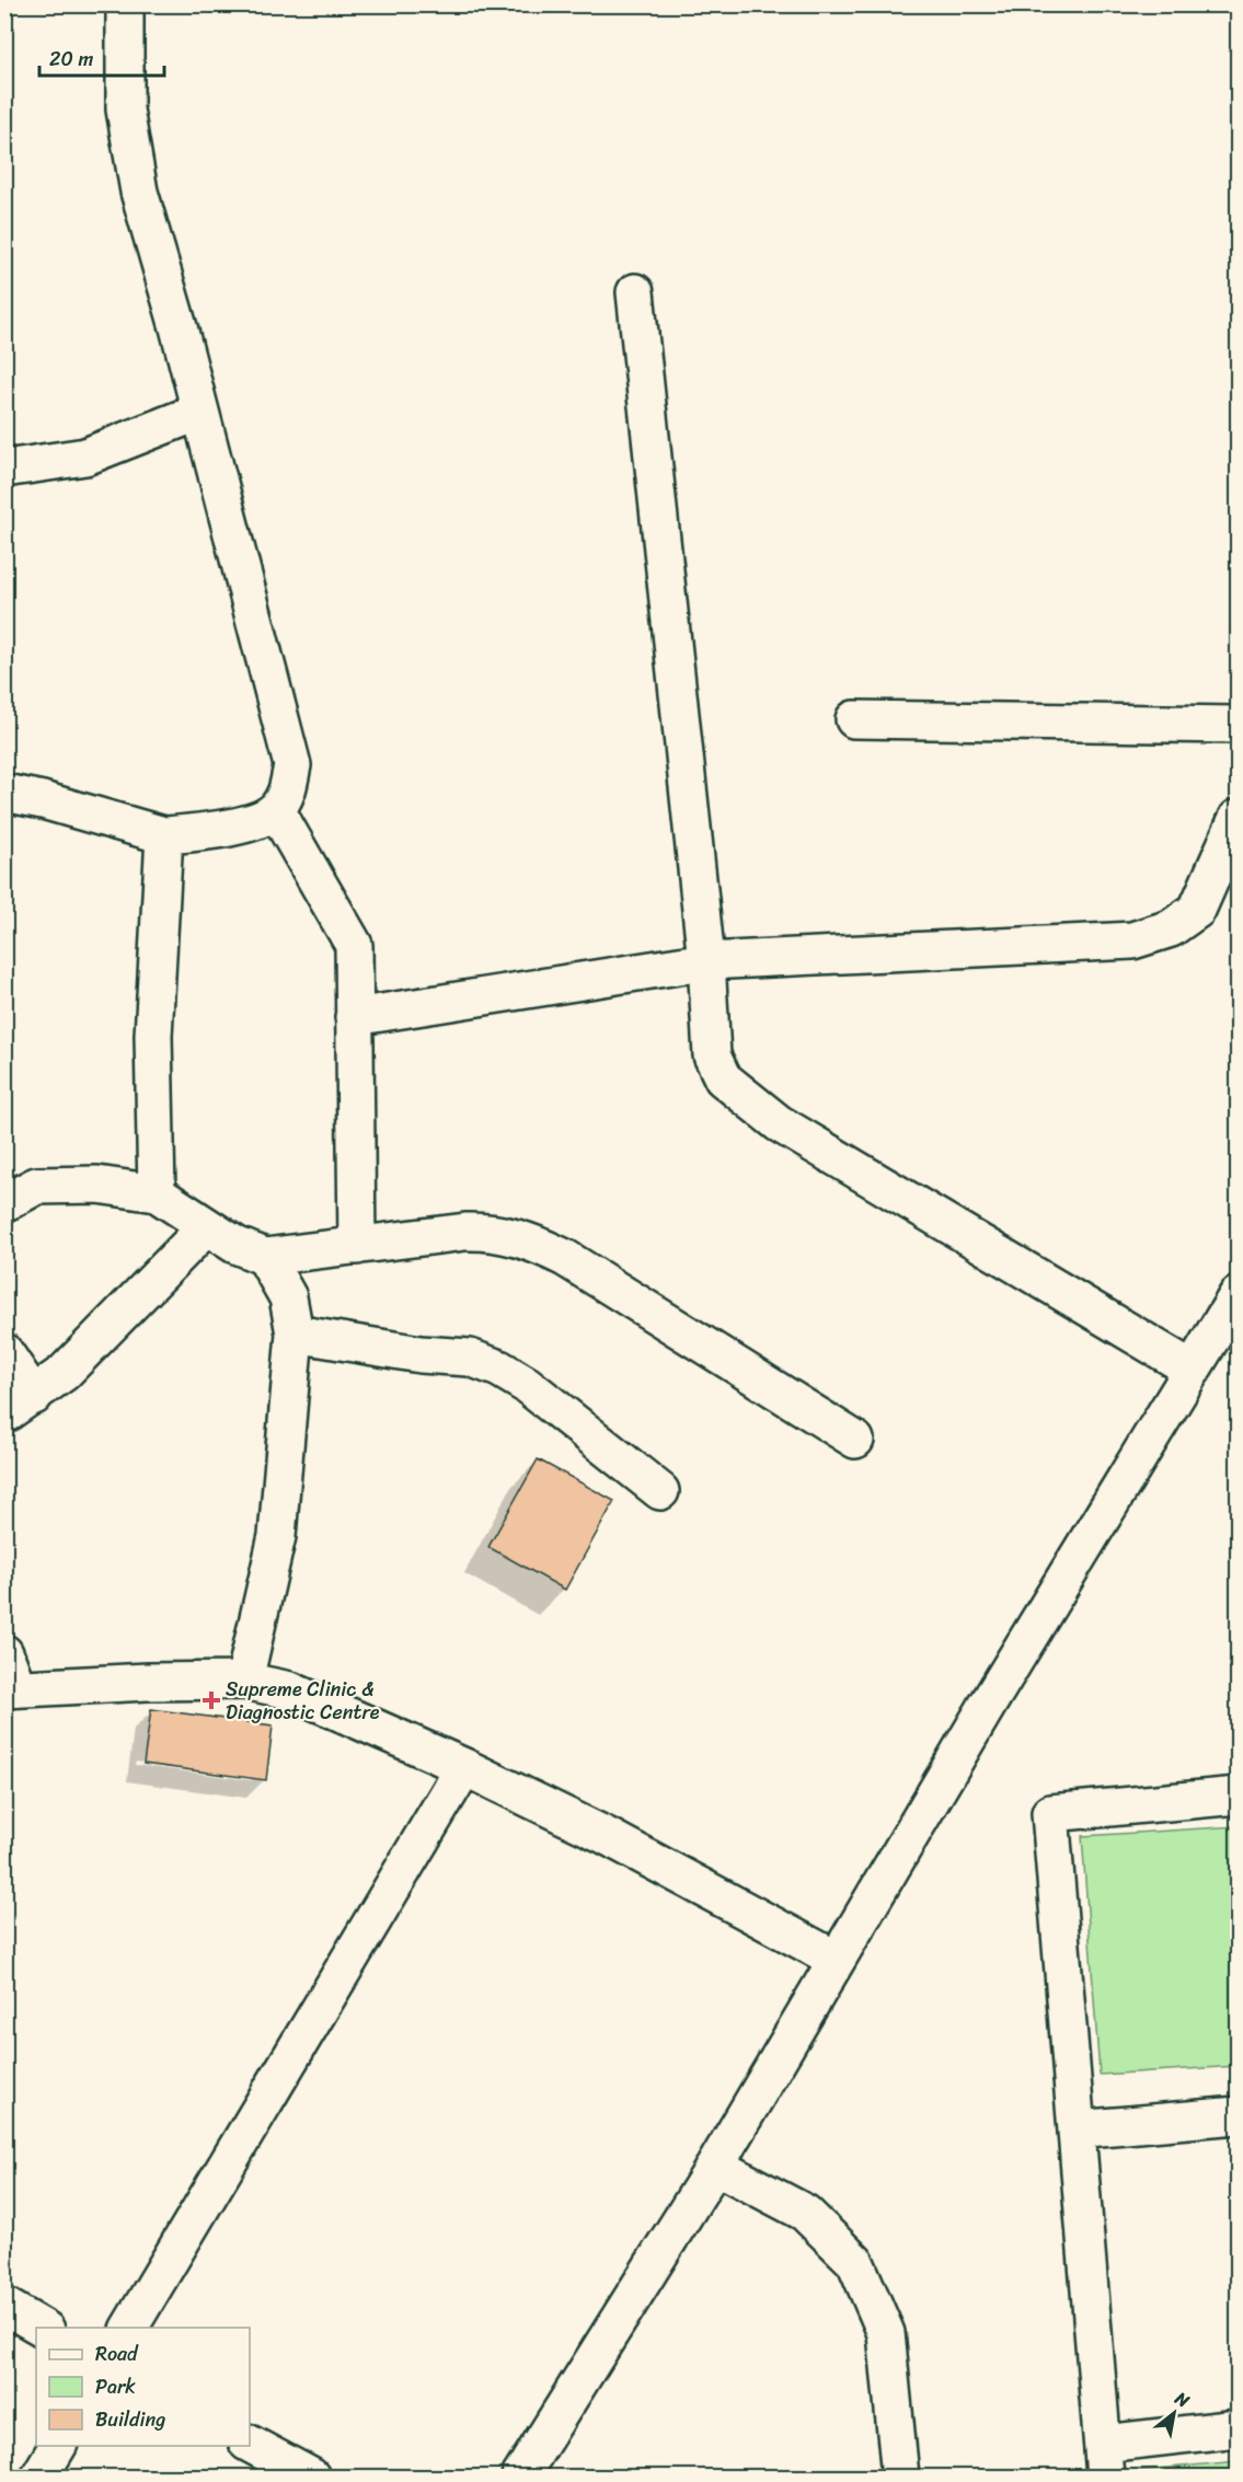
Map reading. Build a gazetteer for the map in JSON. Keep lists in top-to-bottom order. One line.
{"places":{"health":["Supreme Clinic & Diagnostic Centre"]},"legend":["Road","Park","Building"],"scale_bar":"20 m","north":"top right"}
